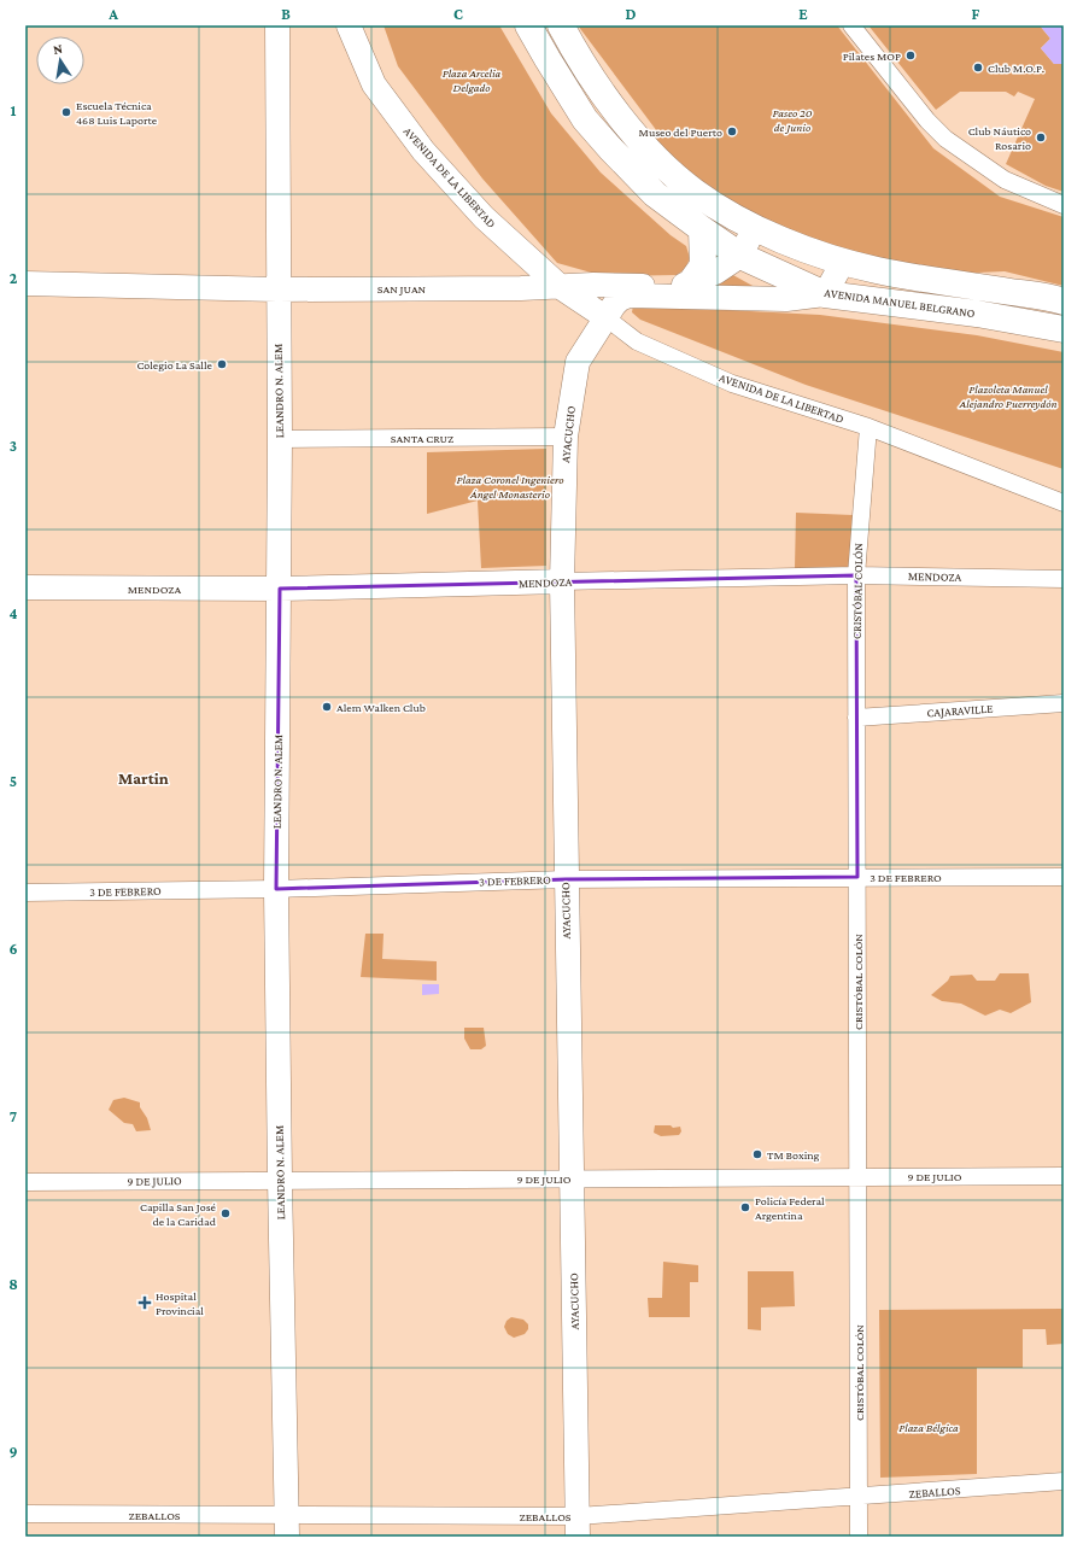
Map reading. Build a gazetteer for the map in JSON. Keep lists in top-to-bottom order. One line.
{"streets":{"main road":["AVENIDA DE LA LIBERTAD","SAN JUAN","AVENIDA MANUEL BELGRANO","LEANDRO N. ALEM","AYACUCHO","MENDOZA"],"street":["SANTA CRUZ","CRISTÓBAL COLÓN","CAJARAVILLE","3 DE FEBRERO","9 DE JULIO","ZEBALLOS"]},"crossings":[["AVENIDA DE LA LIBERTAD","SAN JUAN"],["AVENIDA DE LA LIBERTAD","AYACUCHO"],["AVENIDA DE LA LIBERTAD","CRISTÓBAL COLÓN"],["SAN JUAN","AVENIDA MANUEL BELGRANO"],["SAN JUAN","LEANDRO N. ALEM"],["LEANDRO N. ALEM","SANTA CRUZ"],["LEANDRO N. ALEM","MENDOZA"],["LEANDRO N. ALEM","3 DE FEBRERO"],["LEANDRO N. ALEM","9 DE JULIO"],["LEANDRO N. ALEM","ZEBALLOS"],["AYACUCHO","SANTA CRUZ"],["AYACUCHO","MENDOZA"],["AYACUCHO","3 DE FEBRERO"],["AYACUCHO","9 DE JULIO"],["AYACUCHO","ZEBALLOS"],["MENDOZA","CRISTÓBAL COLÓN"],["CRISTÓBAL COLÓN","CAJARAVILLE"],["CRISTÓBAL COLÓN","3 DE FEBRERO"],["CRISTÓBAL COLÓN","9 DE JULIO"],["CRISTÓBAL COLÓN","ZEBALLOS"]],"districts":["Martin"],"parks":["Plaza Arcelia Delgado","Paseo 20 de Junio","Plazoleta Manuel Alejandro Puerreydón","Plaza Coronel Ingeniero Ángel Monasterio","Plaza Bélgica"],"places":{"other":["Pilates MOP","Club M.O.P.","Escuela Técnica 468 Luis Laporte","Museo del Puerto","Club Náutico Rosario","Colegio La Salle","Alem Walken Club","TM Boxing","Policía Federal Argentina","Capilla San José de la Caridad"],"health":["Hospital Provincial"]},"north":"top","grid":{"columns":["A","B","C","D","E","F"],"rows":["1","2","3","4","5","6","7","8","9"]}}
